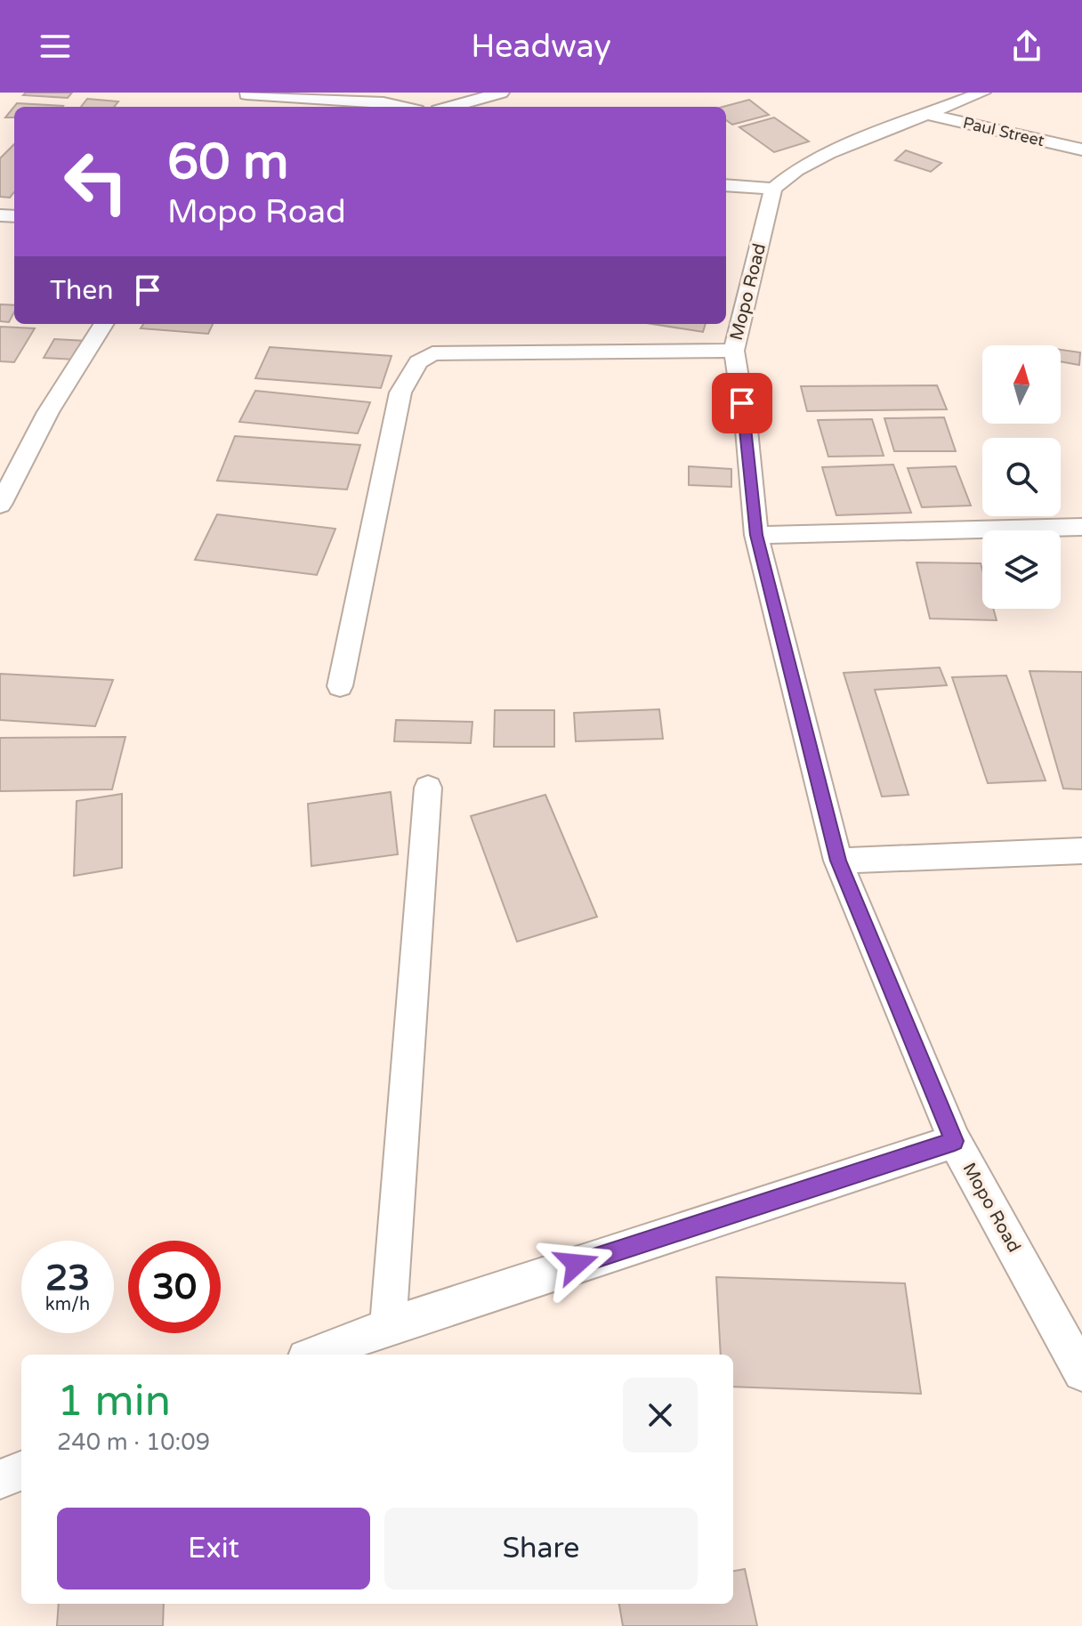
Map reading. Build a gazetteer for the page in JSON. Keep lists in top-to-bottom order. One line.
{"streets":{"street":["Paul Street","Mopo Road"]},"north":"top","page":{"header":"Headway","turn":["60 m","Mopo Road"],"then":"Then","speed":"23 km/h","limit":"30","heading":["1 min","240 m · 10:09"],"buttons":["Exit","Share"]}}
